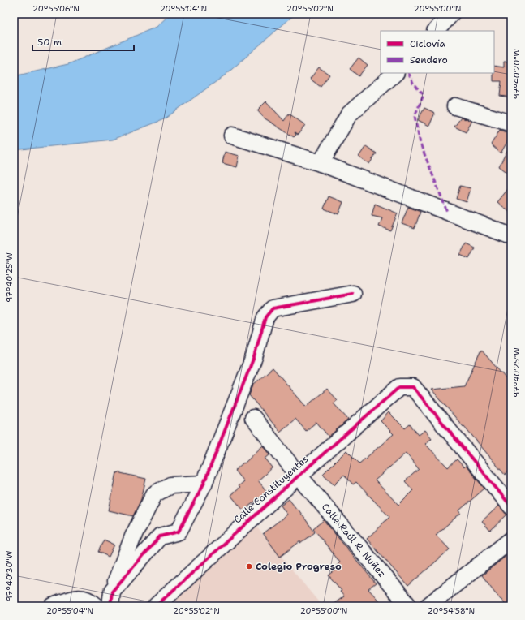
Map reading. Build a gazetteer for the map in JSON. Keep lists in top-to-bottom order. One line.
{"streets":{"street":["Calle Constituyentes","Calle Raúl R. Nuñez"]},"crossings":[["Calle Constituyentes","Calle Raúl R. Nuñez"]],"places":["Colegio Progreso"],"legend":["Ciclovía","Sendero"],"scale_bar":"50 m","coordinates":["20°55'06\"N","20°55'04\"N","20°55'02\"N","20°55'00\"N","97°40'20\"W","97°40'25\"W","97°40'30\"W","20°54'58\"N"]}
